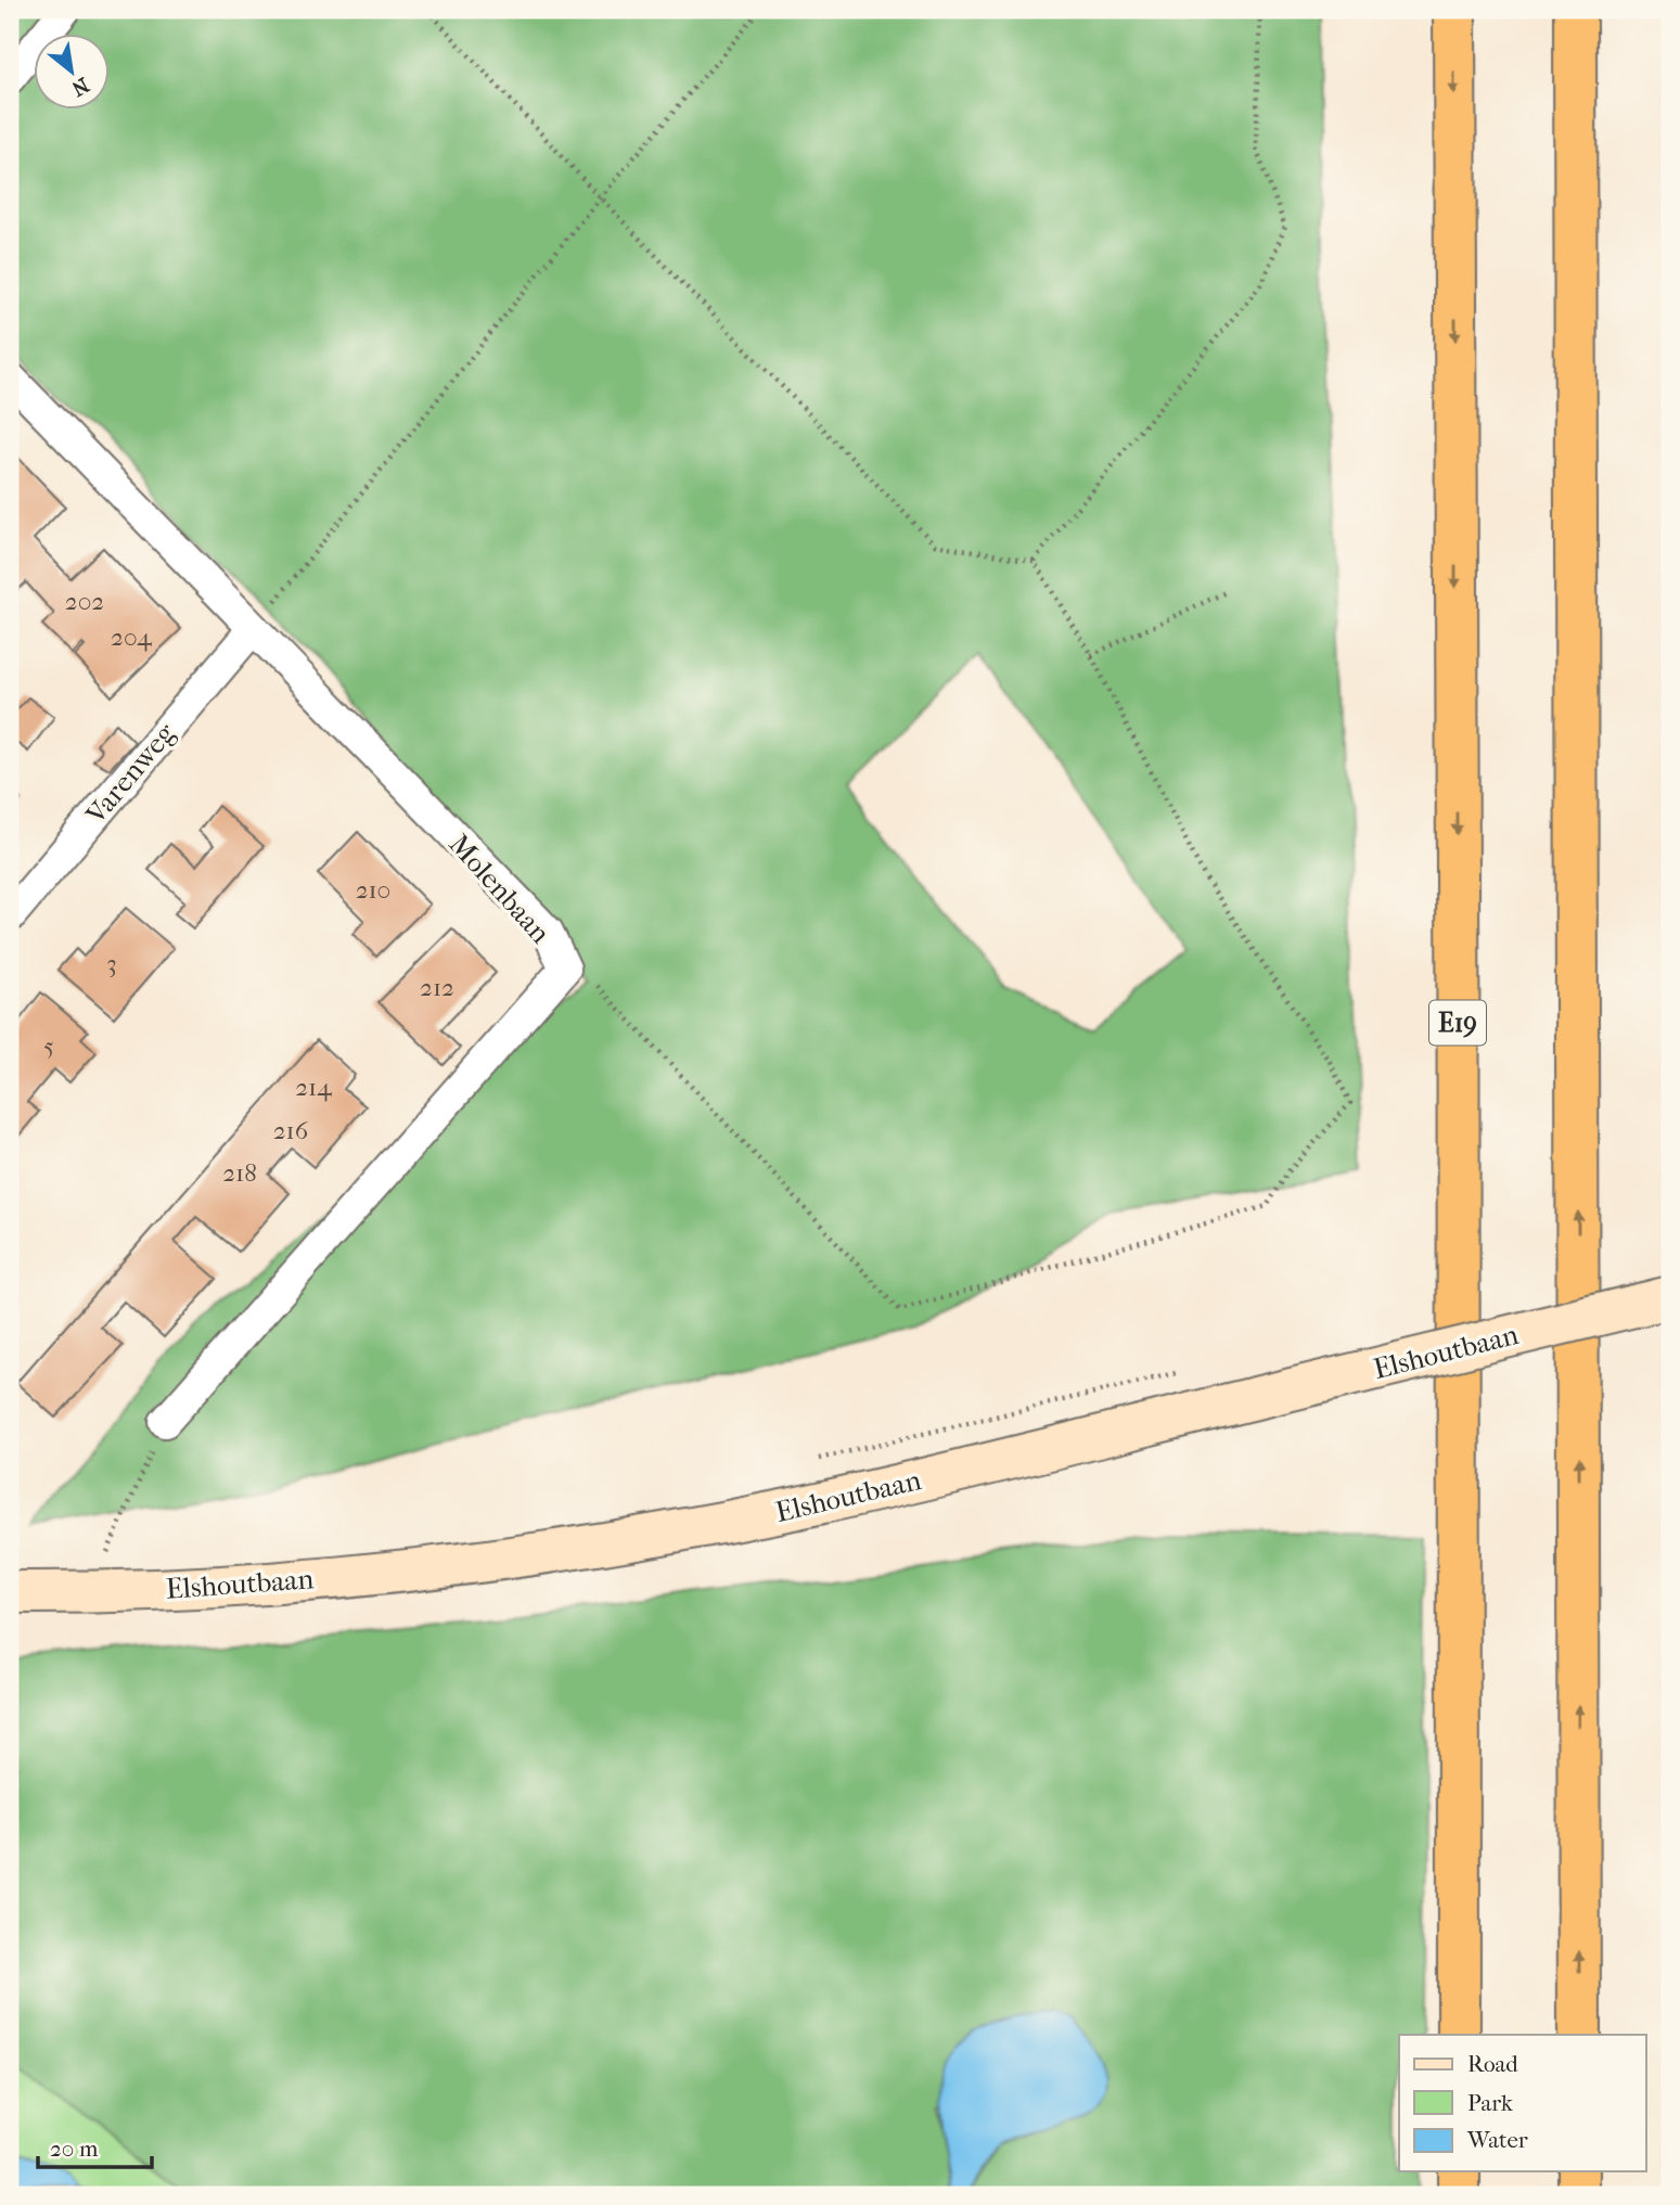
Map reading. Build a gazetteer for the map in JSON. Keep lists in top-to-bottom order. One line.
{"streets":{"highway":["E19"],"main road":["Elshoutbaan"],"street":["Varenweg","Molenbaan"]},"crossings":[["Varenweg","Molenbaan"]],"house_numbers":["202","204","210","3","212","5","214","216","218"],"legend":["Road","Park","Water"],"scale_bar":"20 m","north":"bottom right"}
